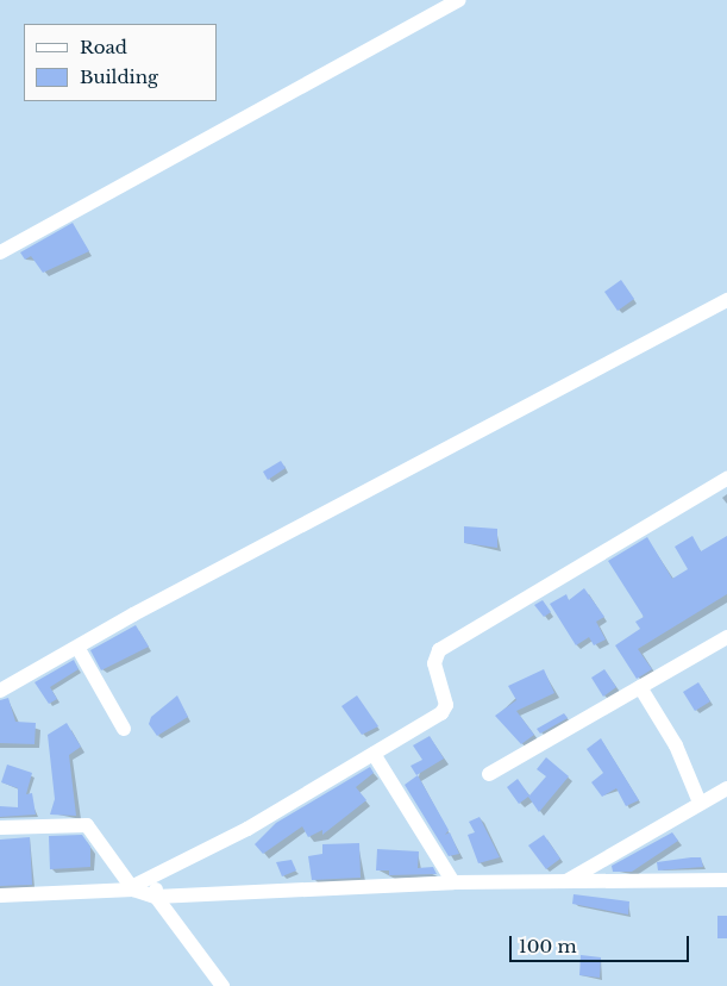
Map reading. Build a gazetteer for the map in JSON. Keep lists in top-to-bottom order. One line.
{"legend":["Road","Building"],"scale_bar":"100 m"}
